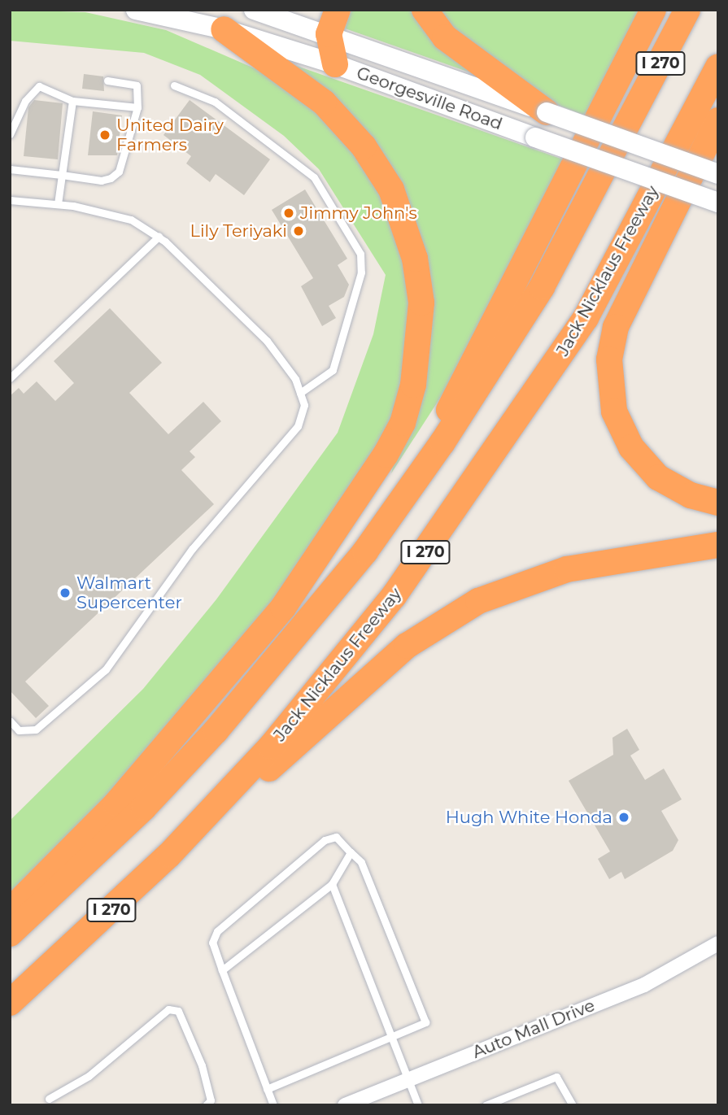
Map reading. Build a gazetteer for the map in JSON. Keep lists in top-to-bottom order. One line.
{"streets":{"highway":["I 270","Jack Nicklaus Freeway"],"main road":["Georgesville Road"],"street":["Auto Mall Drive"]},"places":["United Dairy Farmers","Jimmy John's","Lily Teriyaki","Walmart Supercenter","Hugh White Honda"]}
